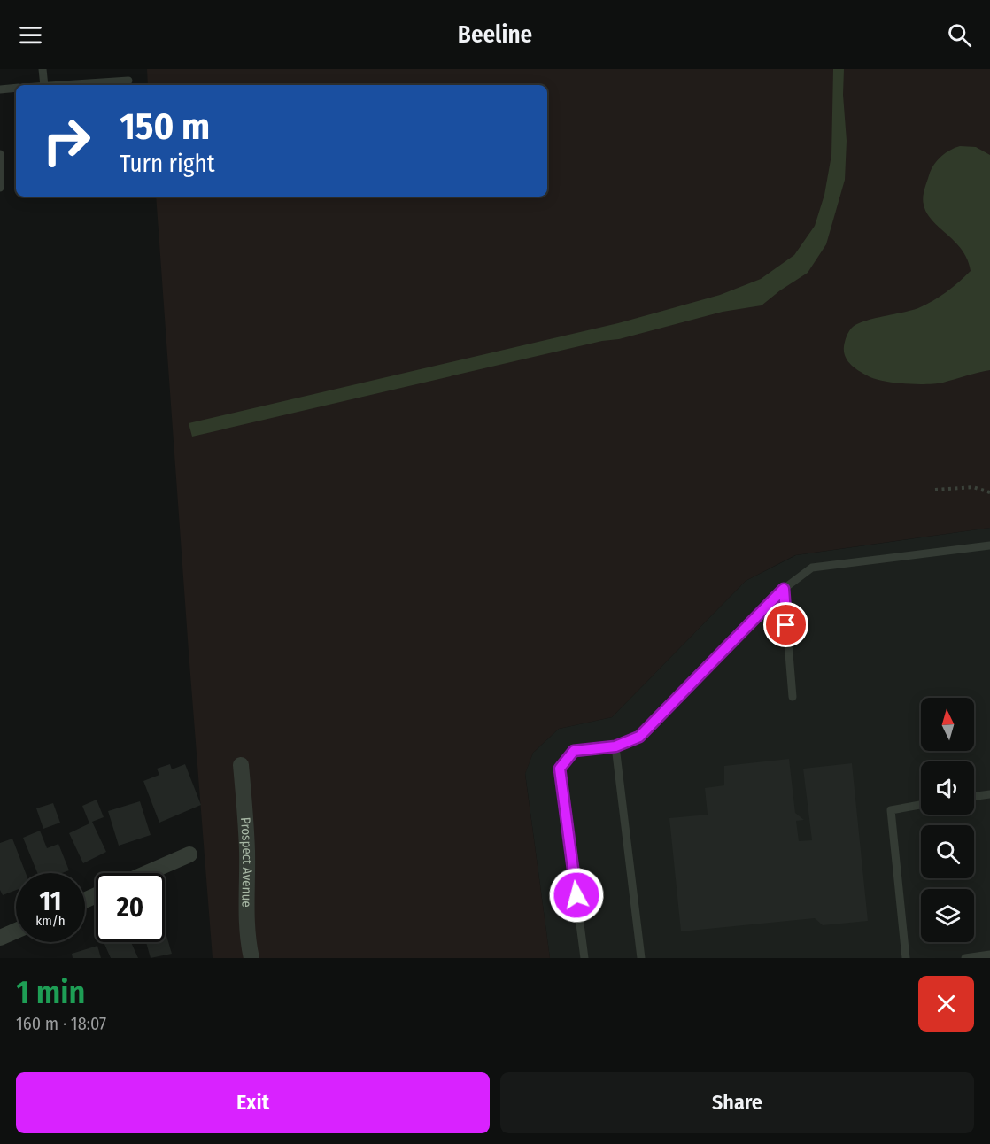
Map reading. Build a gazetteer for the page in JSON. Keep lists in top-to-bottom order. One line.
{"streets":{"street":["Prospect Avenue"]},"north":"top","page":{"header":"Beeline","turn":["150 m","Turn right"],"speed":"11 km/h","limit":"20","heading":["1 min","160 m · 18:07"],"buttons":["Exit","Share"]}}
